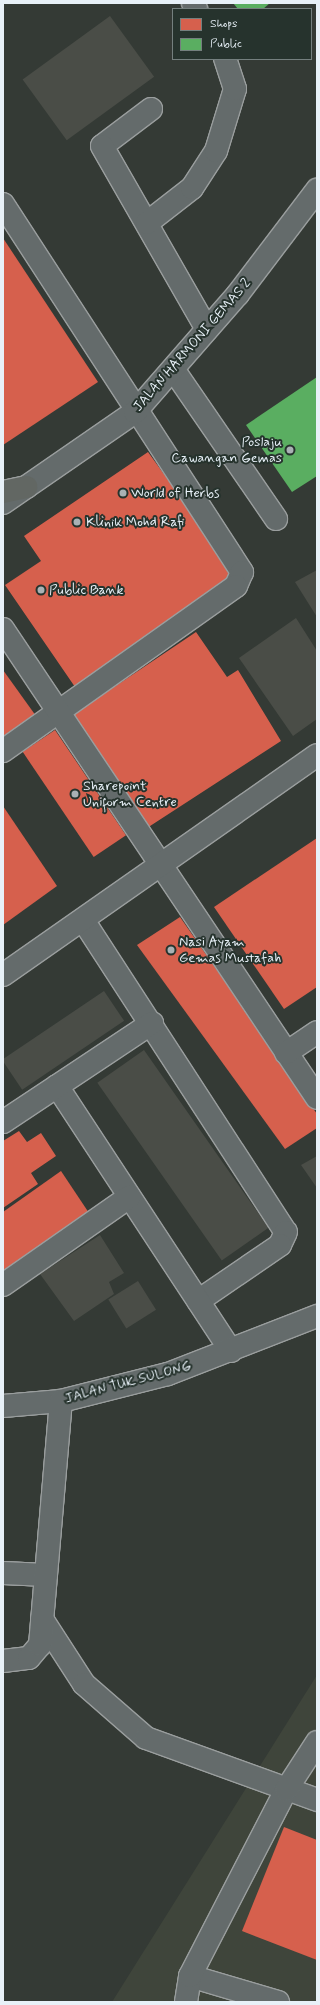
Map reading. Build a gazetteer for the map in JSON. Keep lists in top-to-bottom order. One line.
{"streets":{"street":["JALAN HARMONI GEMAS 2","JALAN TUK SULONG"]},"places":["Poslaju Cawangan Gemas","World of Herbs","Klinik Mohd Rafi","Public Bank","Sharepoint Uniform Centre","Nasi Ayam Gemas Mustafah"],"legend":["Shops","Public"]}
